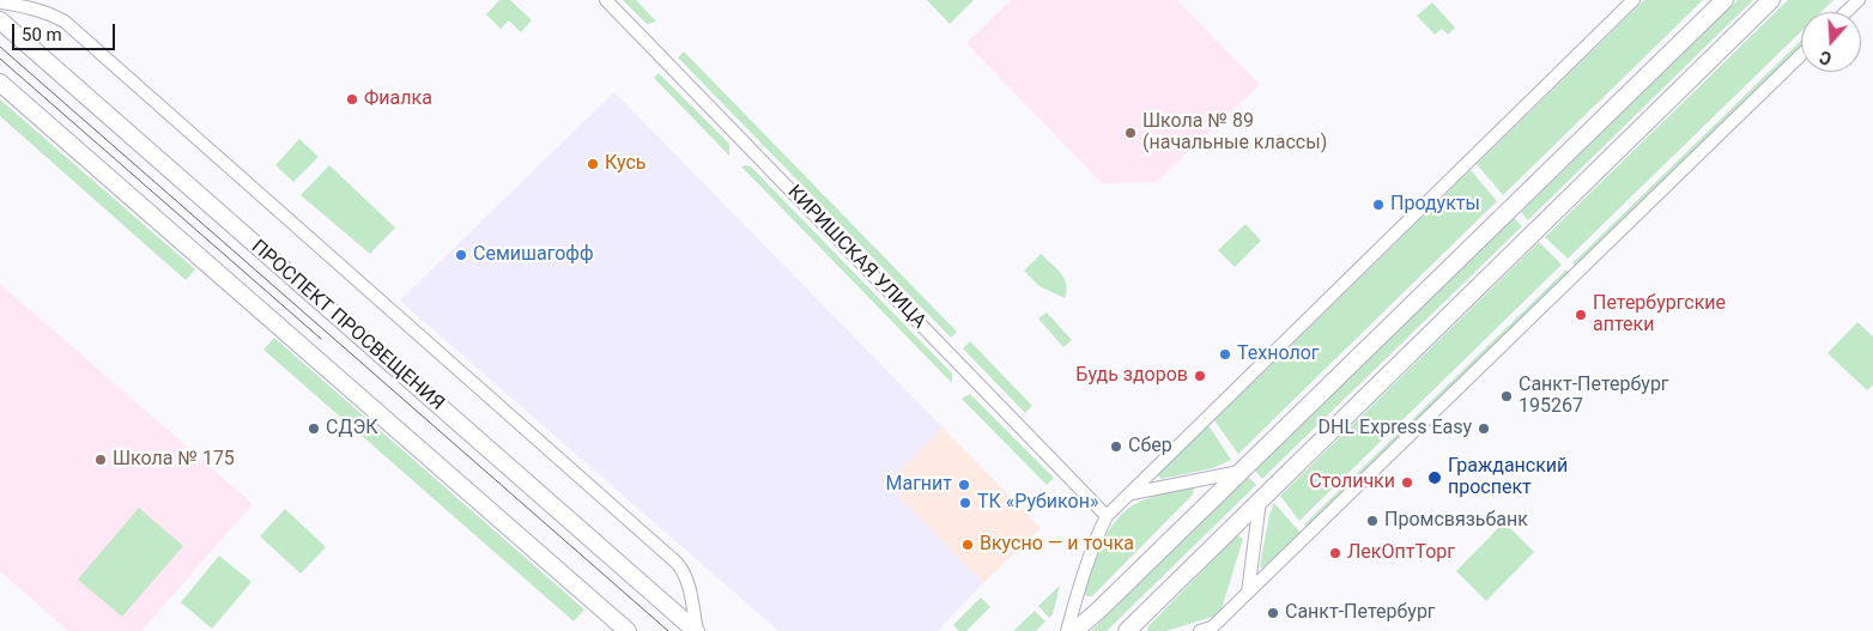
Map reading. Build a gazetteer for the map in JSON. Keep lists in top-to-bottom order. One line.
{"streets":{"main road":["ПРОСПЕКТ ПРОСВЕЩЕНИЯ"],"street":["КИРИШСКАЯ УЛИЦА"]},"places":["Фиалка","Школа № 89 (начальные классы)","Кусь","Продукты","Семишагофф","Петербургские аптеки","Технолог","Будь здоров","Санкт-Петербург 195267","СДЭК","DHL Express Easy","Сбер","Школа № 175","Гражданский проспект","Столички","Магнит","ТК «Рубикон»","Промсвязьбанк","Вкусно — и точка","ЛекОптТорг","Санкт-Петербург"],"scale_bar":"50 m","north":"bottom"}
